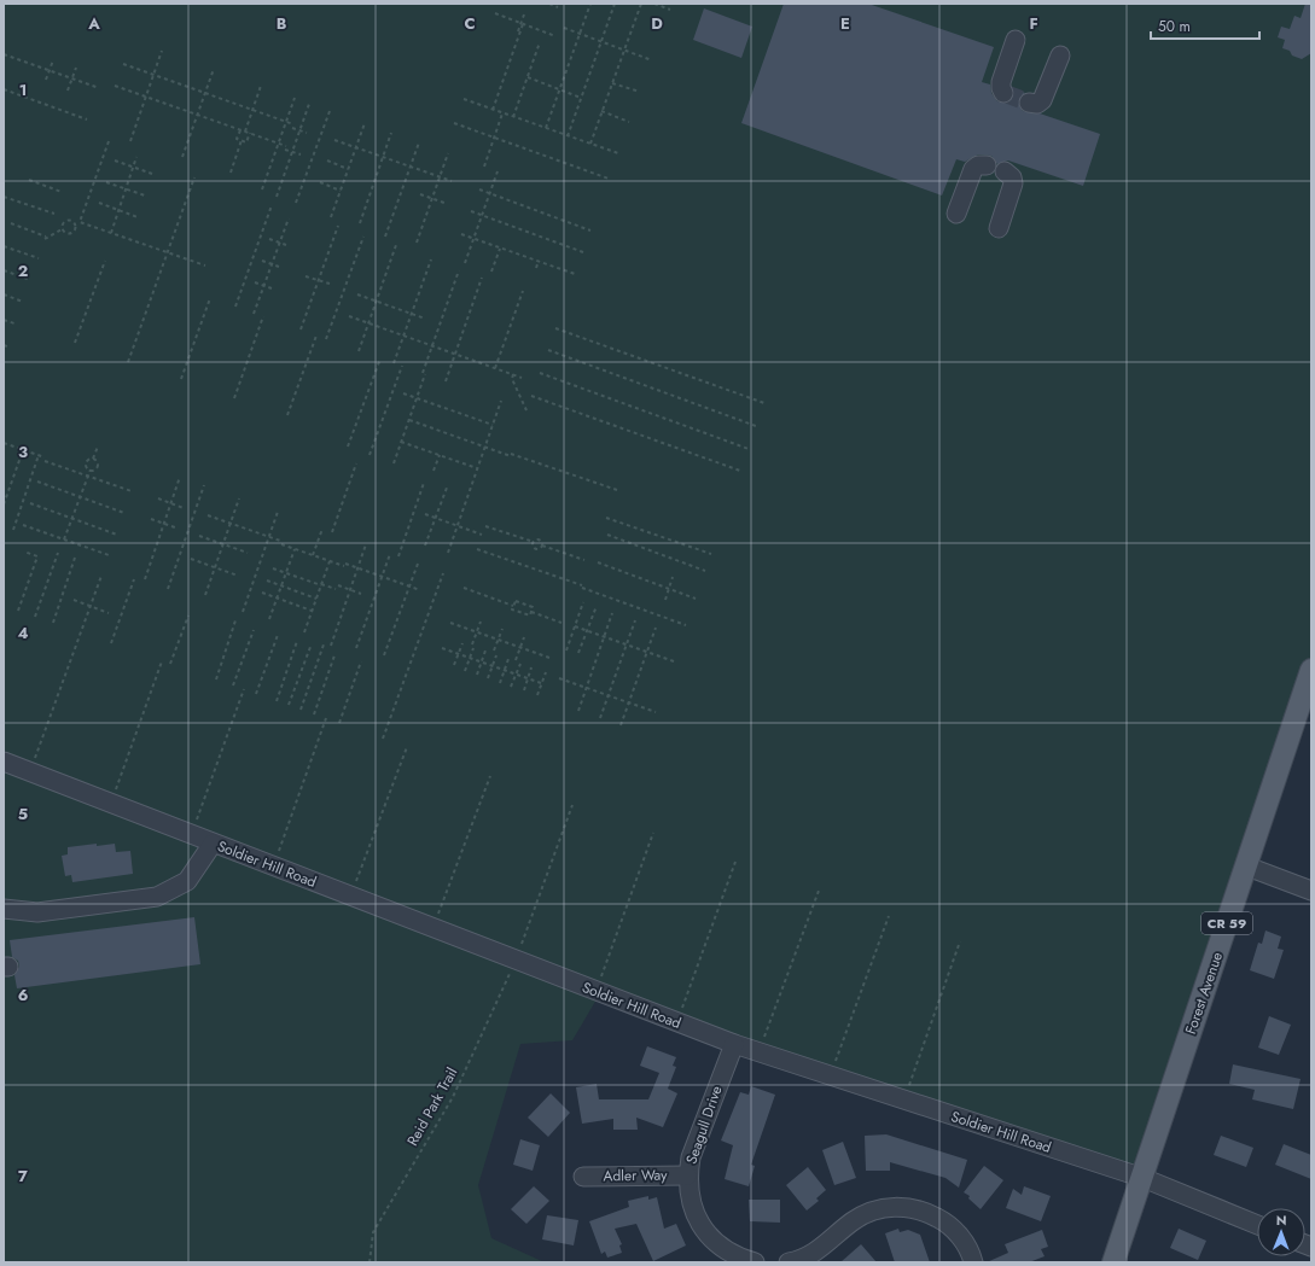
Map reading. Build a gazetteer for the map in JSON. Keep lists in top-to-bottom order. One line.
{"streets":{"main road":["CR 59","Forest Avenue"],"street":["Soldier Hill Road","Seagull Drive","Adler Way"],"path":["Reid Park Trail"]},"crossings":[["Soldier Hill Road","Forest Avenue"],["Soldier Hill Road","Reid Park Trail"],["Soldier Hill Road","Seagull Drive"],["Seagull Drive","Adler Way"]],"scale_bar":"50 m","north":"top","grid":{"columns":["A","B","C","D","E","F"],"rows":["1","2","3","4","5","6","7"]}}
